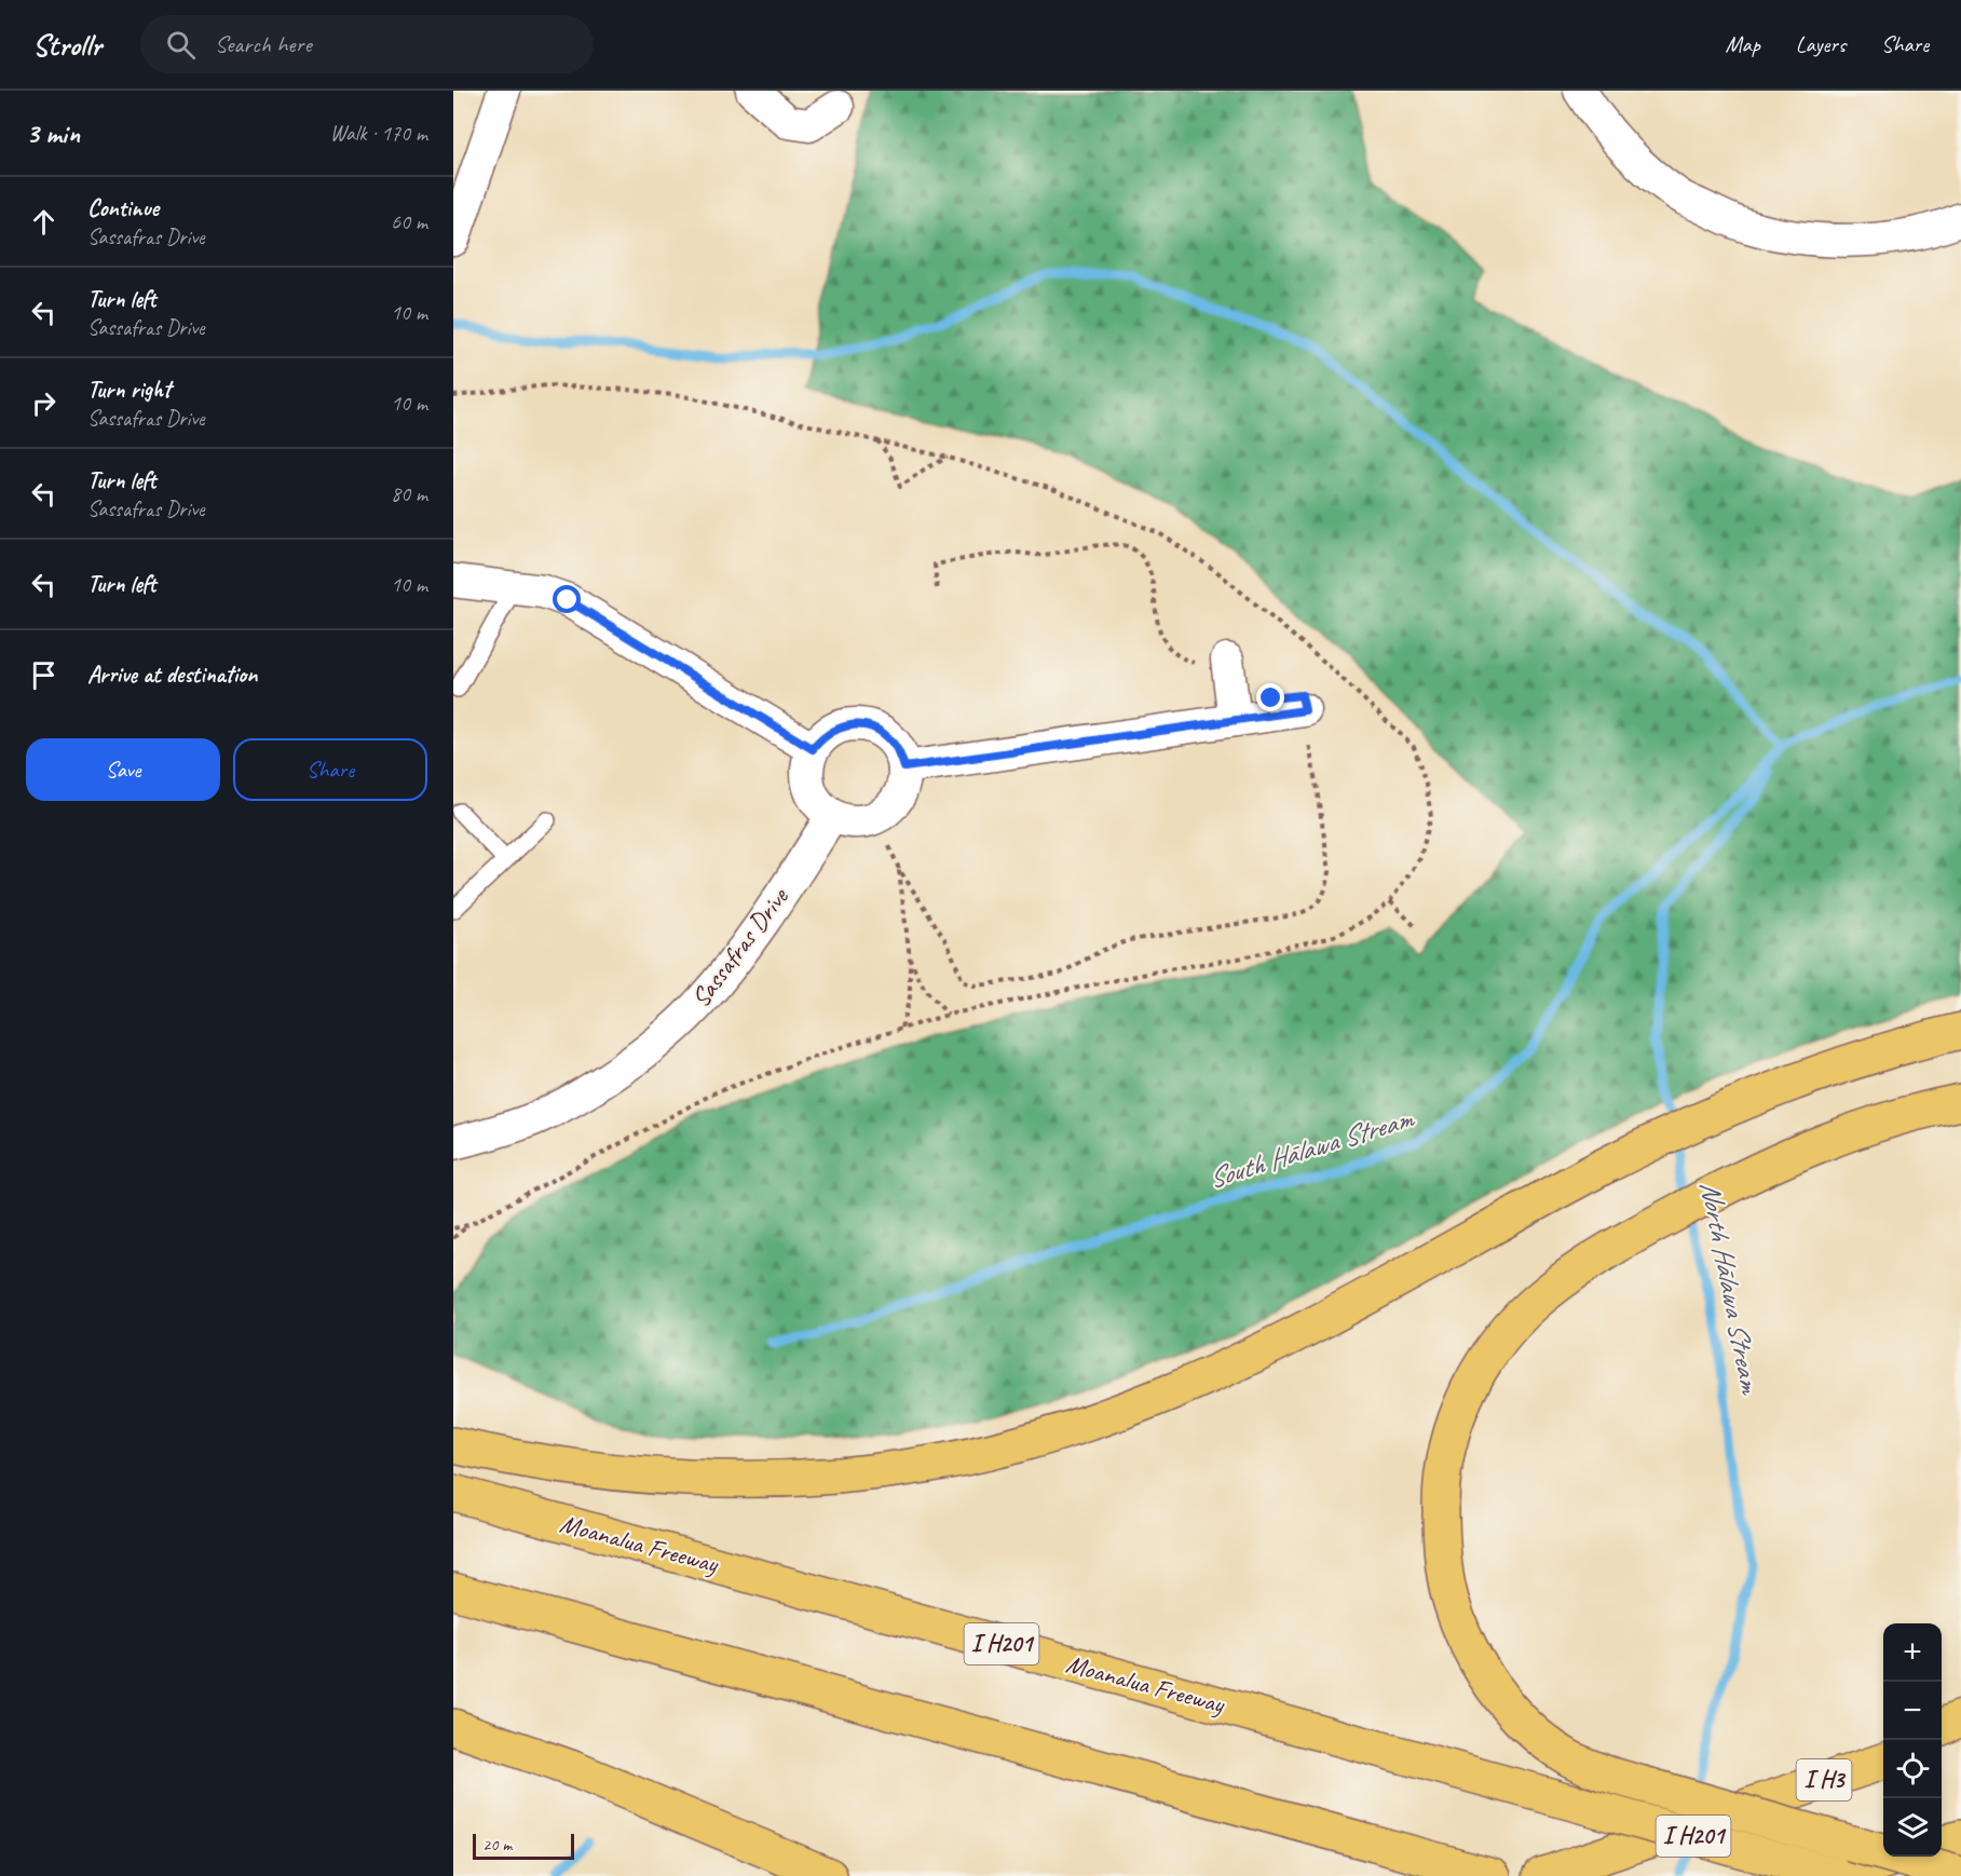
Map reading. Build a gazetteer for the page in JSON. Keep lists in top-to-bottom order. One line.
{"streets":{"highway":["Moanalua Freeway","I H201","I H3"],"street":["Sassafras Drive"]},"water":["South Hālawa Stream","North Hālawa Stream"],"scale_bar":"20 m","page":{"header":"Strollr","search":"Search here","nav":["Map","Layers","Share"],"heading":["3 min","Walk · 170 m"],"list":[["Continue","Sassafras Drive","60 m"],["Turn left","Sassafras Drive","10 m"],["Turn right","Sassafras Drive","10 m"],["Turn left","Sassafras Drive","80 m"],["Turn left","10 m"],"Arrive at destination"],"buttons":["Save","Share"],"map_buttons":["+","−"],"scale":"20 m"}}
